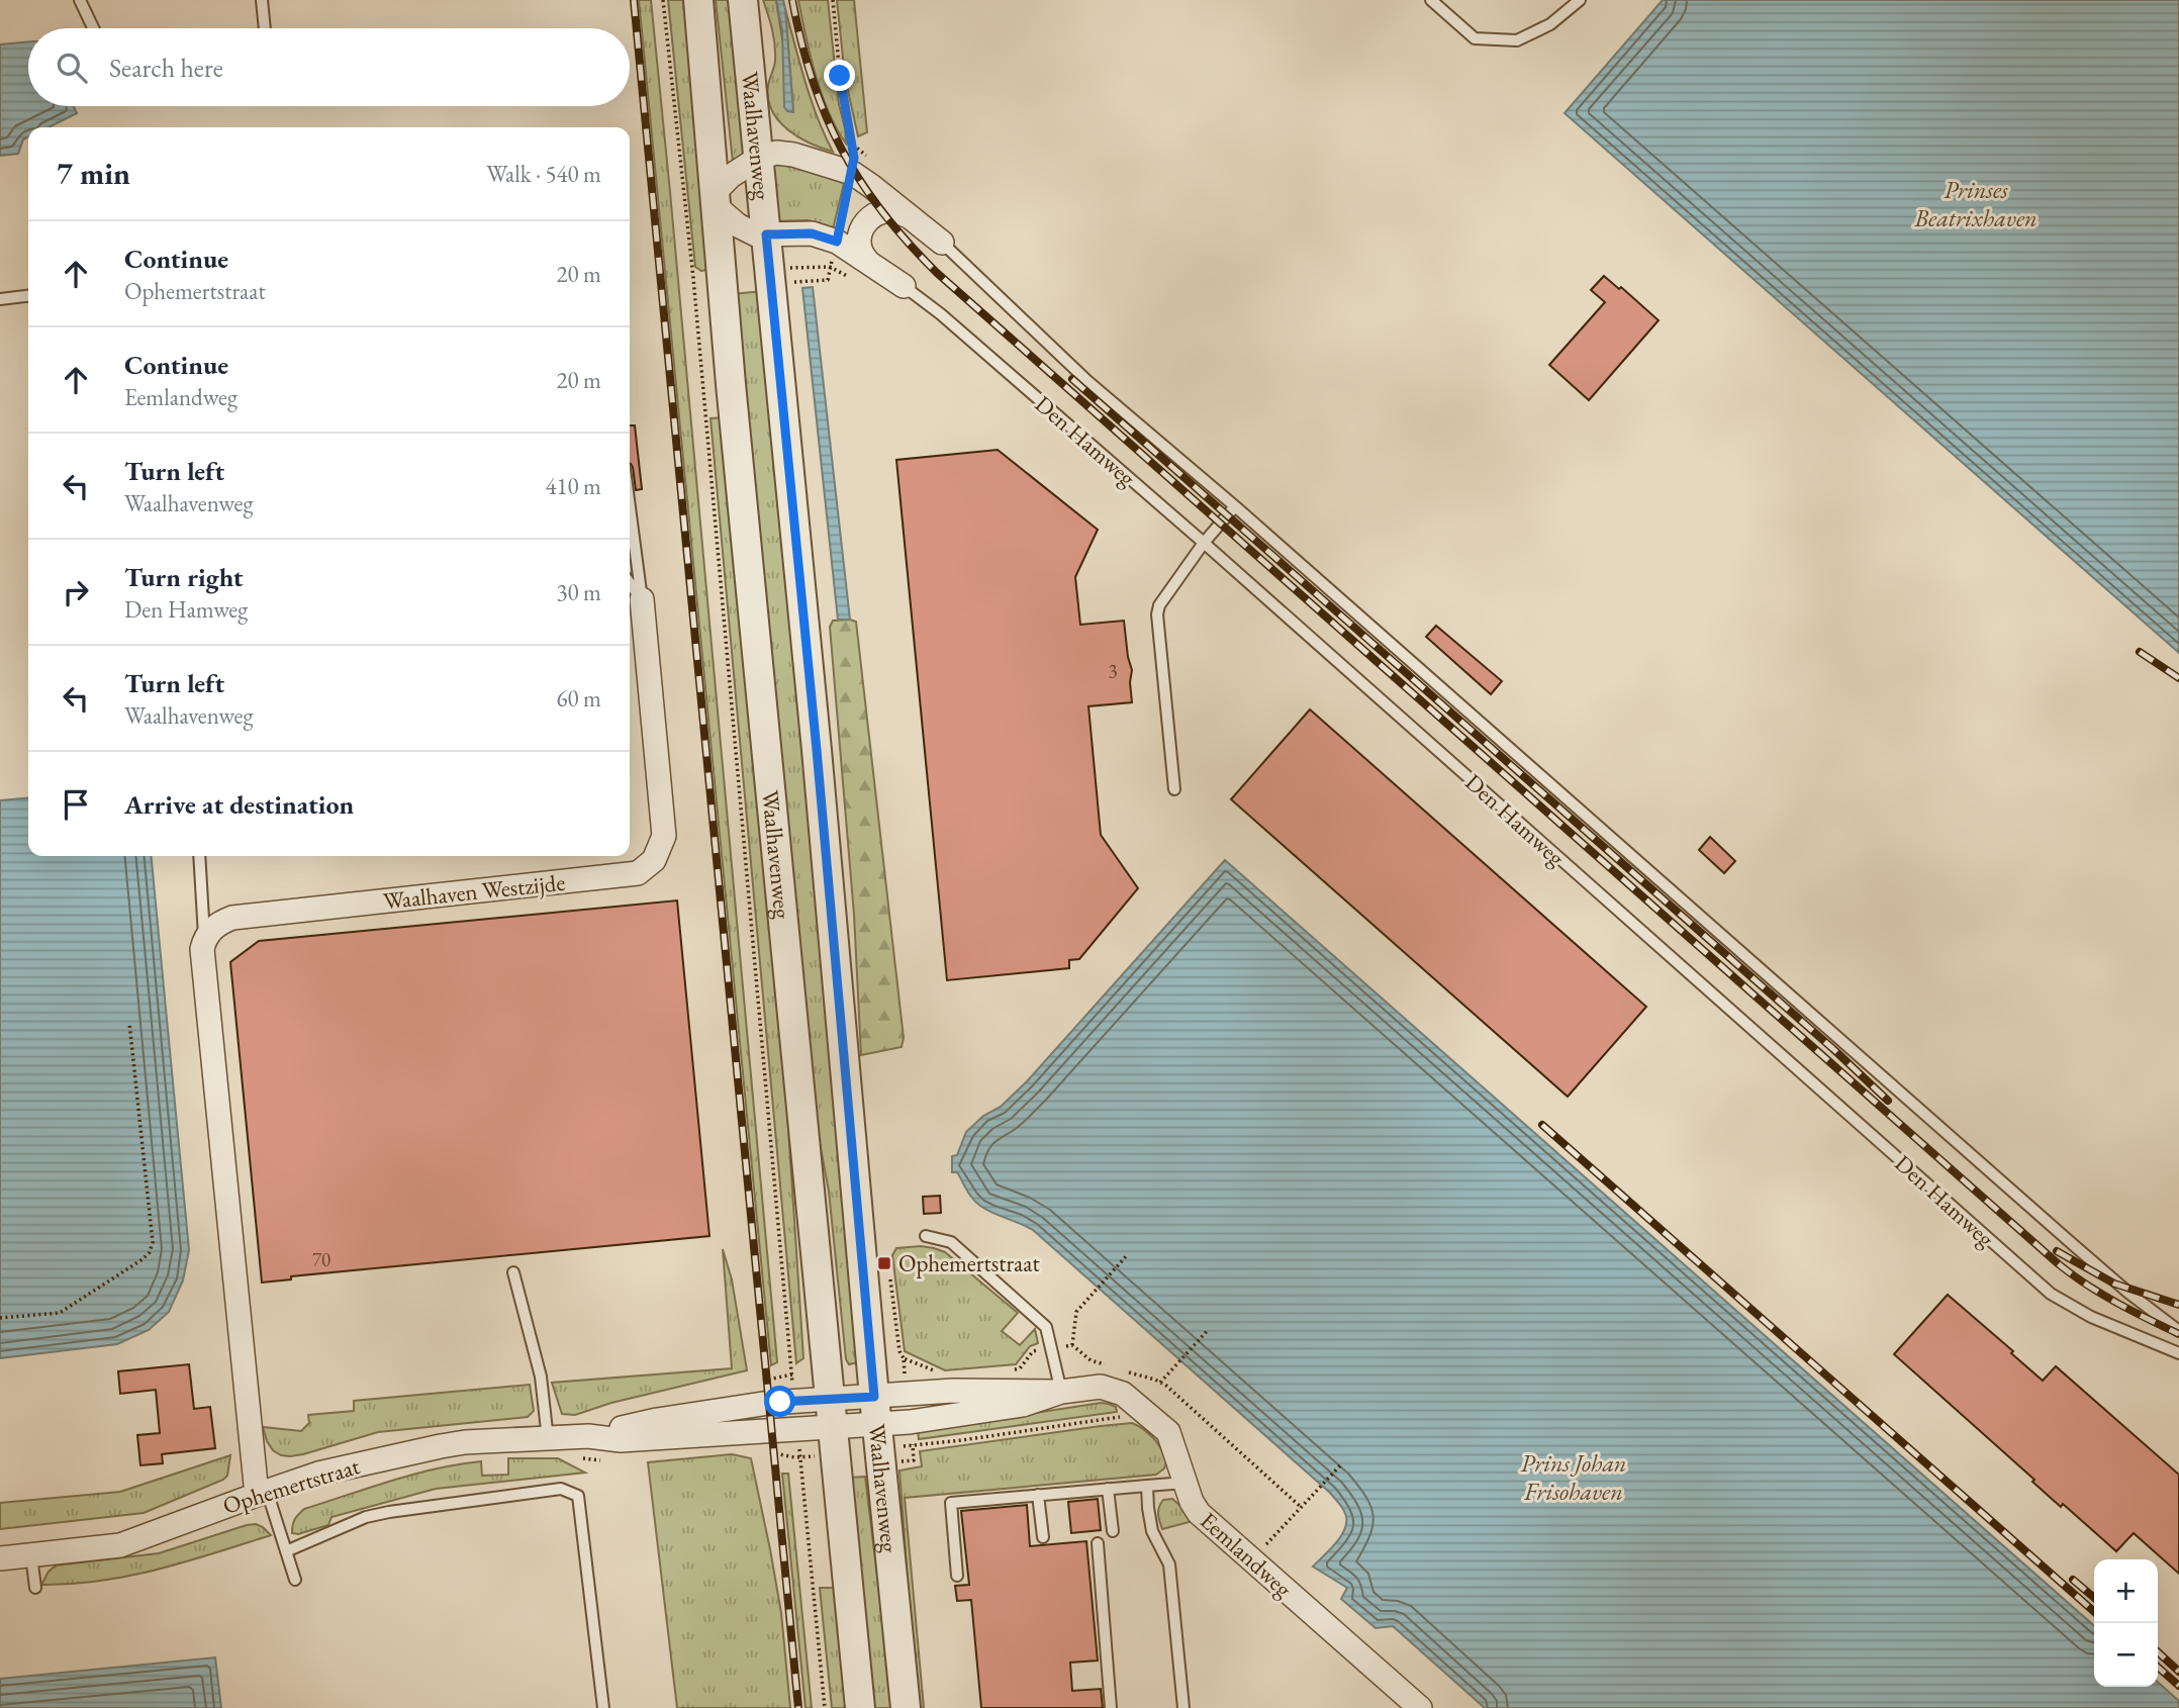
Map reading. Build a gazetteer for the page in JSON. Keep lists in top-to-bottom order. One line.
{"streets":{"street":["Waalhavenweg","Den Hamweg","Waalhaven Westzijde","Ophemertstraat","Eemlandweg"]},"crossings":[["Waalhavenweg","Den Hamweg"],["Waalhavenweg","Ophemertstraat"],["Waalhavenweg","Eemlandweg"],["Ophemertstraat","Eemlandweg"]],"water":["Prinses Beatrixhaven","Prins Johan Frisohaven"],"places":{"transit":["Ophemertstraat"]},"house_numbers":["3","70"],"page":{"search":"Search here","heading":["7 min","Walk · 540 m"],"list":[["Continue","Ophemertstraat","20 m"],["Continue","Eemlandweg","20 m"],["Turn left","Waalhavenweg","410 m"],["Turn right","Den Hamweg","30 m"],["Turn left","Waalhavenweg","60 m"],"Arrive at destination"],"map_buttons":["+","−"]}}
